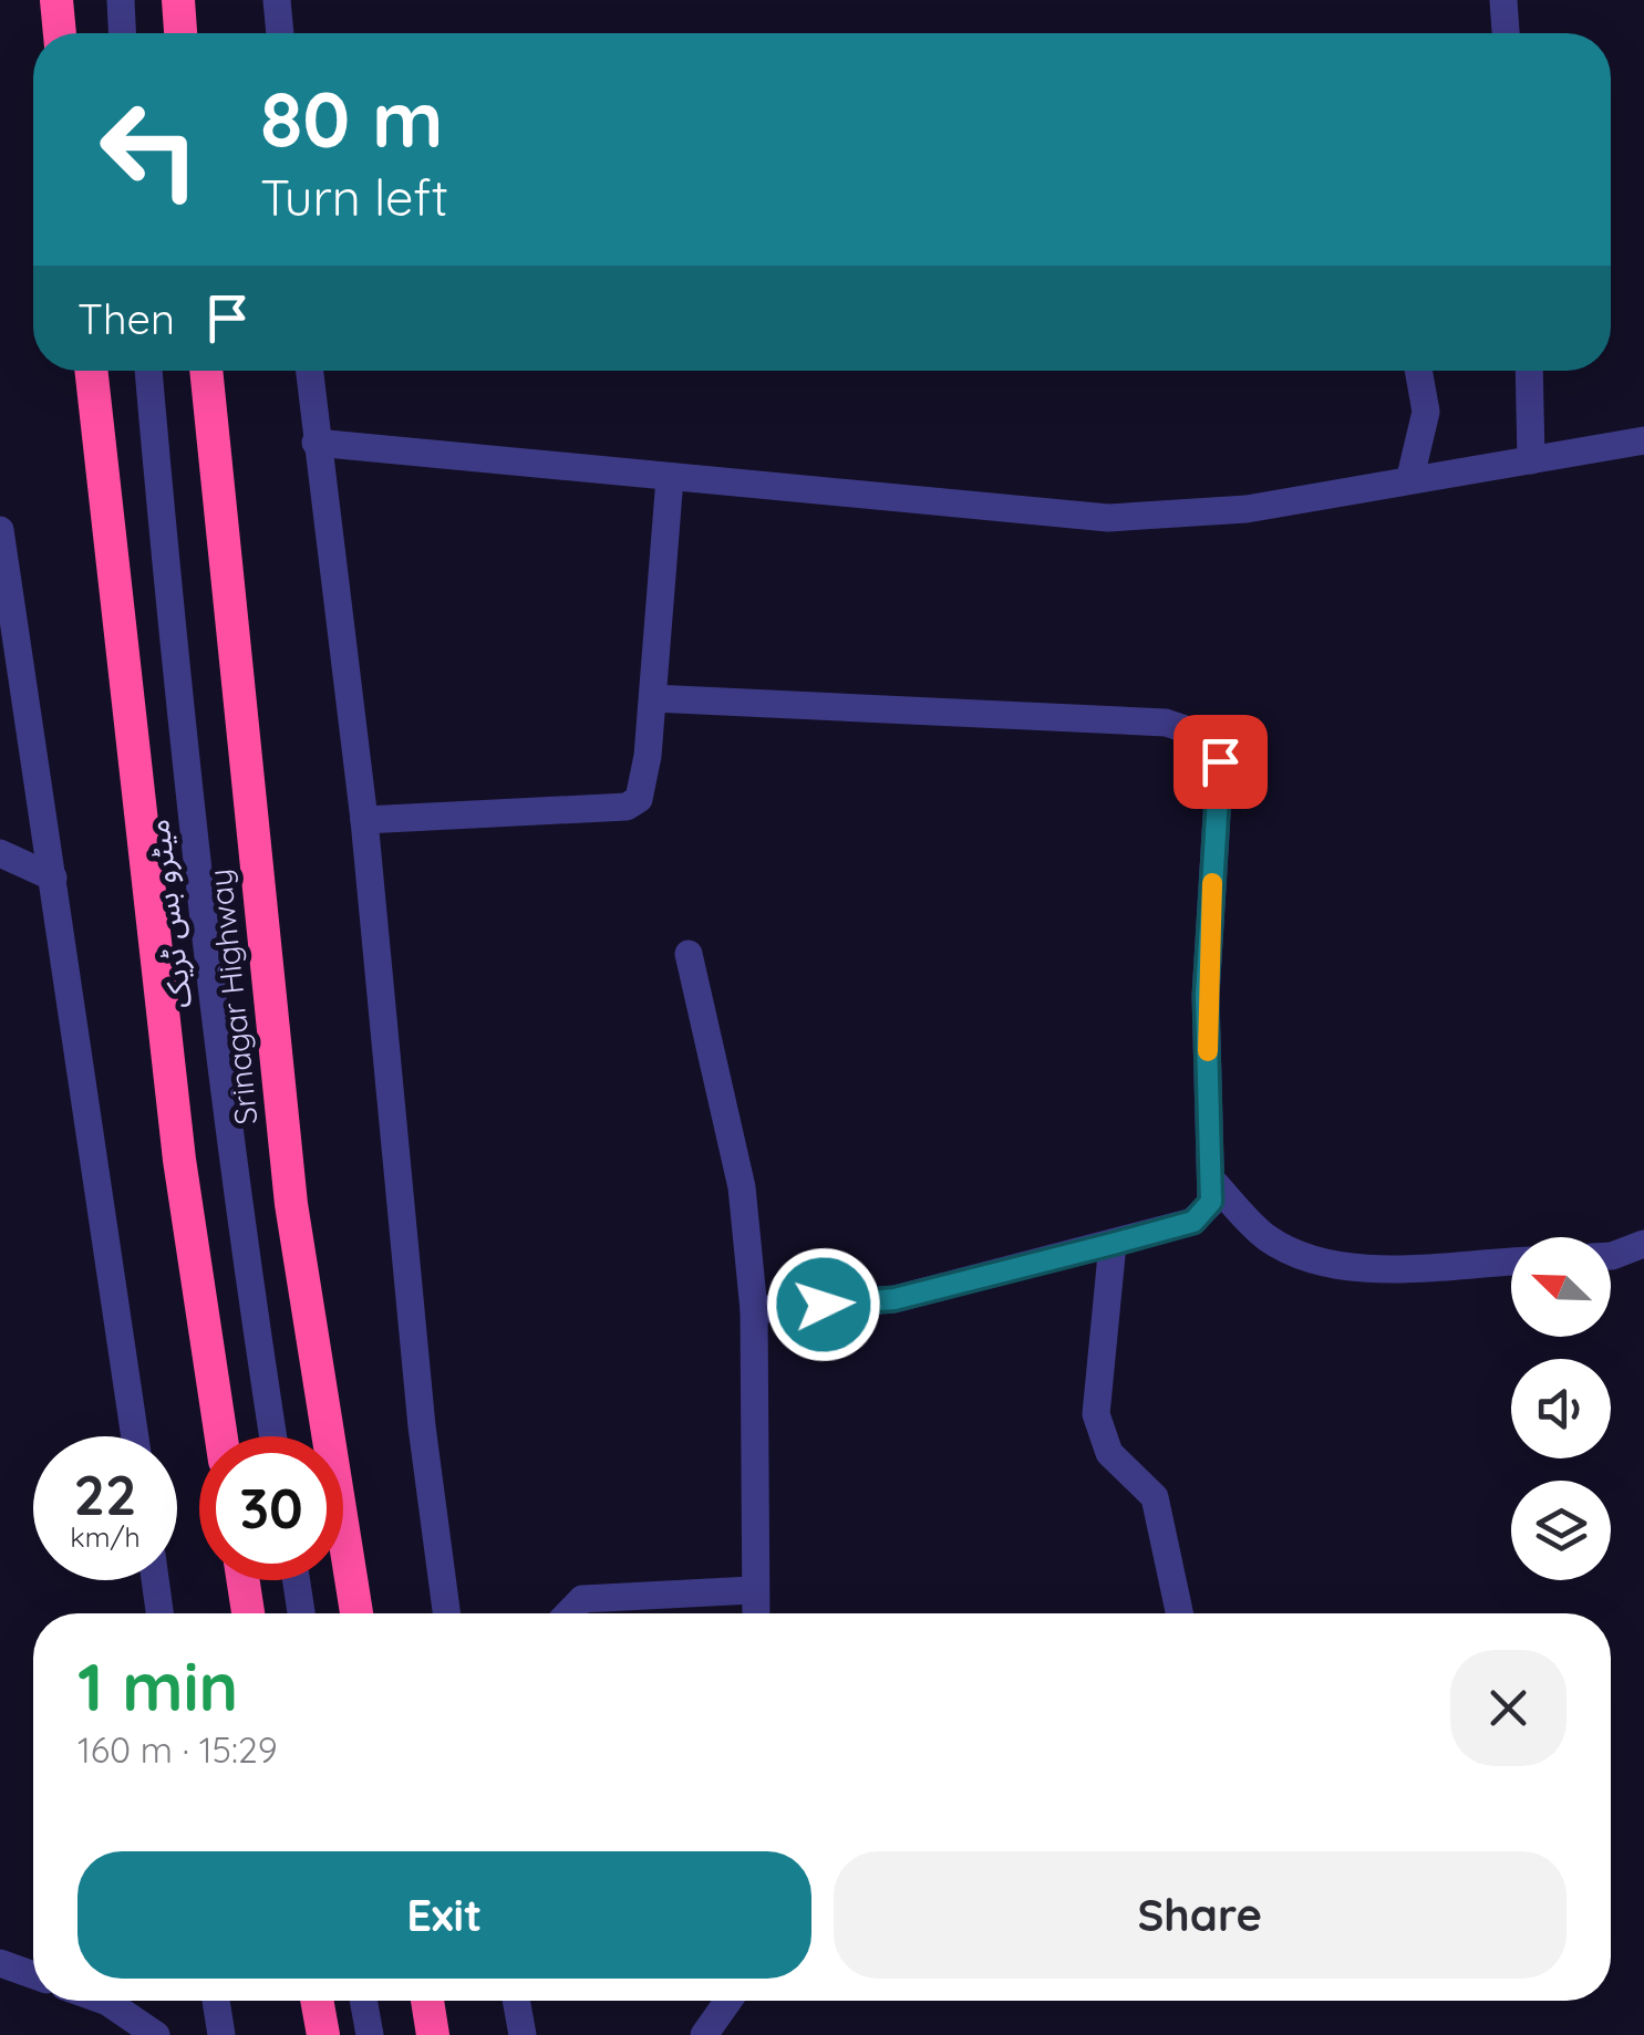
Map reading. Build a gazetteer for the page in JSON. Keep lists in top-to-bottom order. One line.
{"streets":{"highway":["Srinagar Highway"],"street":["میٹرو بس ٹریک"]},"north":"top left","page":{"turn":["80 m","Turn left"],"then":"Then","speed":"22 km/h","limit":"30","heading":["1 min","160 m · 15:29"],"buttons":["Exit","Share"]}}
